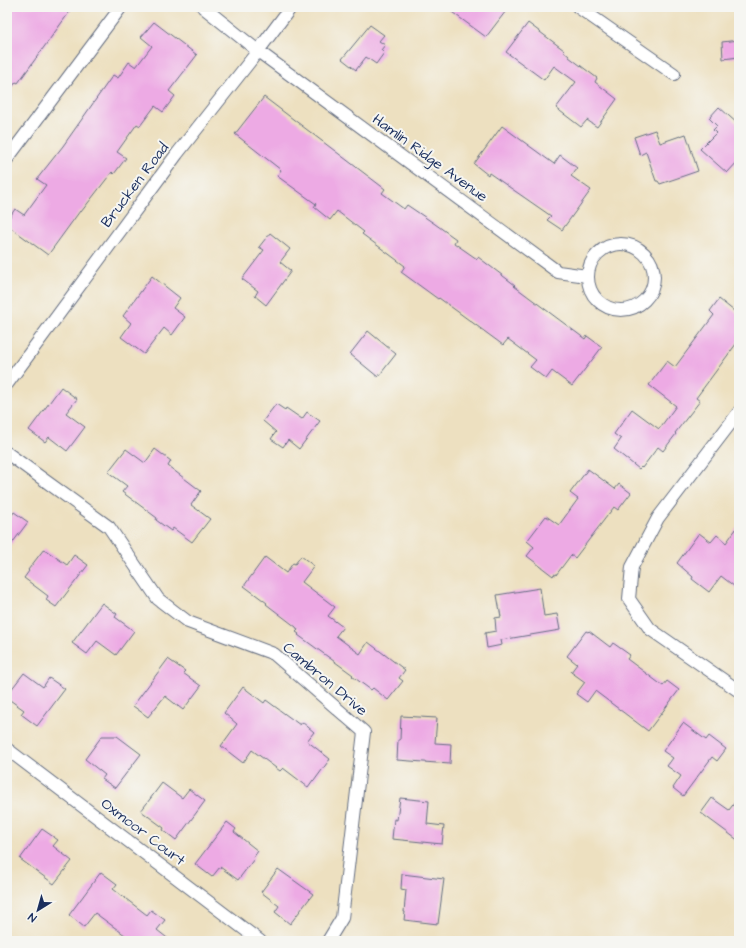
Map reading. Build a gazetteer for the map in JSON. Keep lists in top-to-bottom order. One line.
{"streets":{"street":["Hamlin Ridge Avenue","Brucken Road","Cambron Drive","Oxmoor Court"]},"crossings":[["Hamlin Ridge Avenue","Brucken Road"]],"north":"bottom left"}
